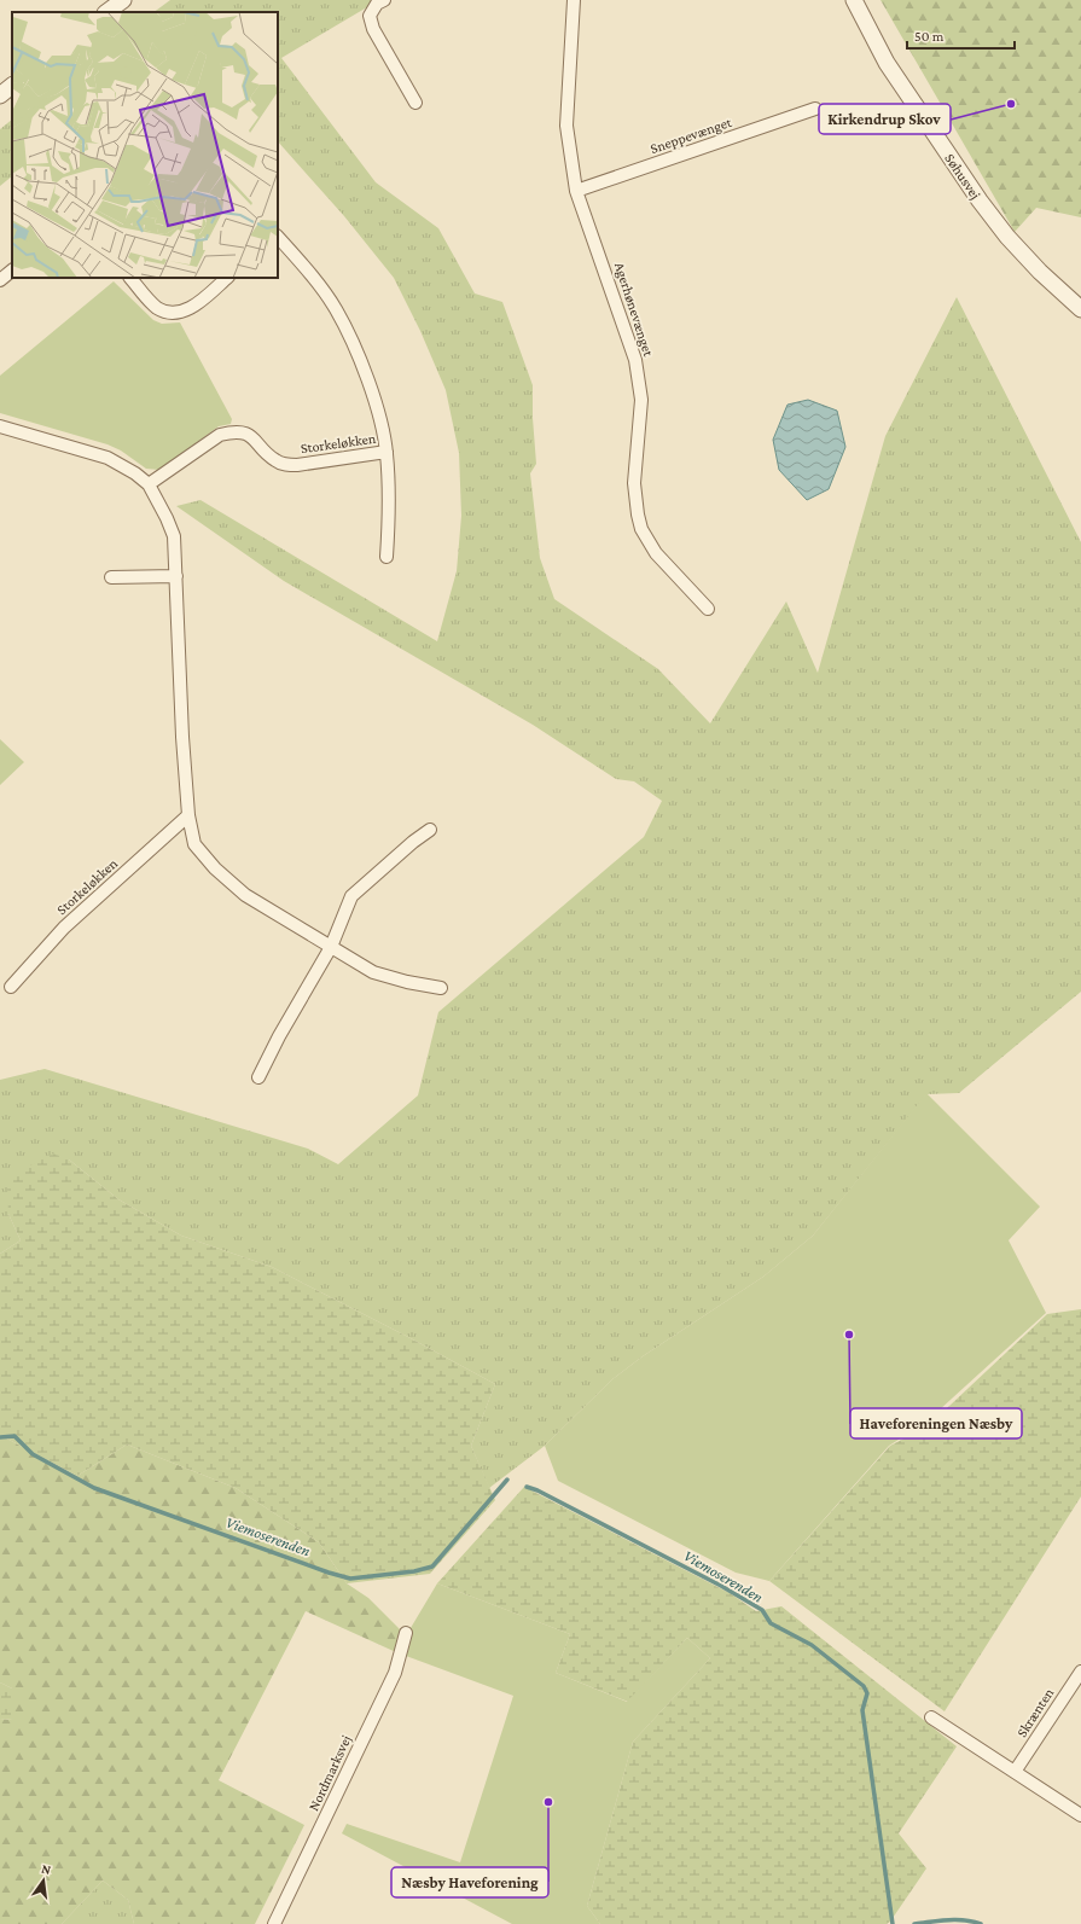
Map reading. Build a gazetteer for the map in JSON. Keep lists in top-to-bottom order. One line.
{"streets":{"street":["Sneppevænget","Søhusvej","Agerhønevænget","Storkeløkken","Skrænten","Nordmarksvej"]},"crossings":[["Sneppevænget","Agerhønevænget"]],"water":["Viemoserenden"],"places":["Kirkendrup Skov","Haveforeningen Næsby","Næsby Haveforening"],"scale_bar":"50 m","north":"top"}
